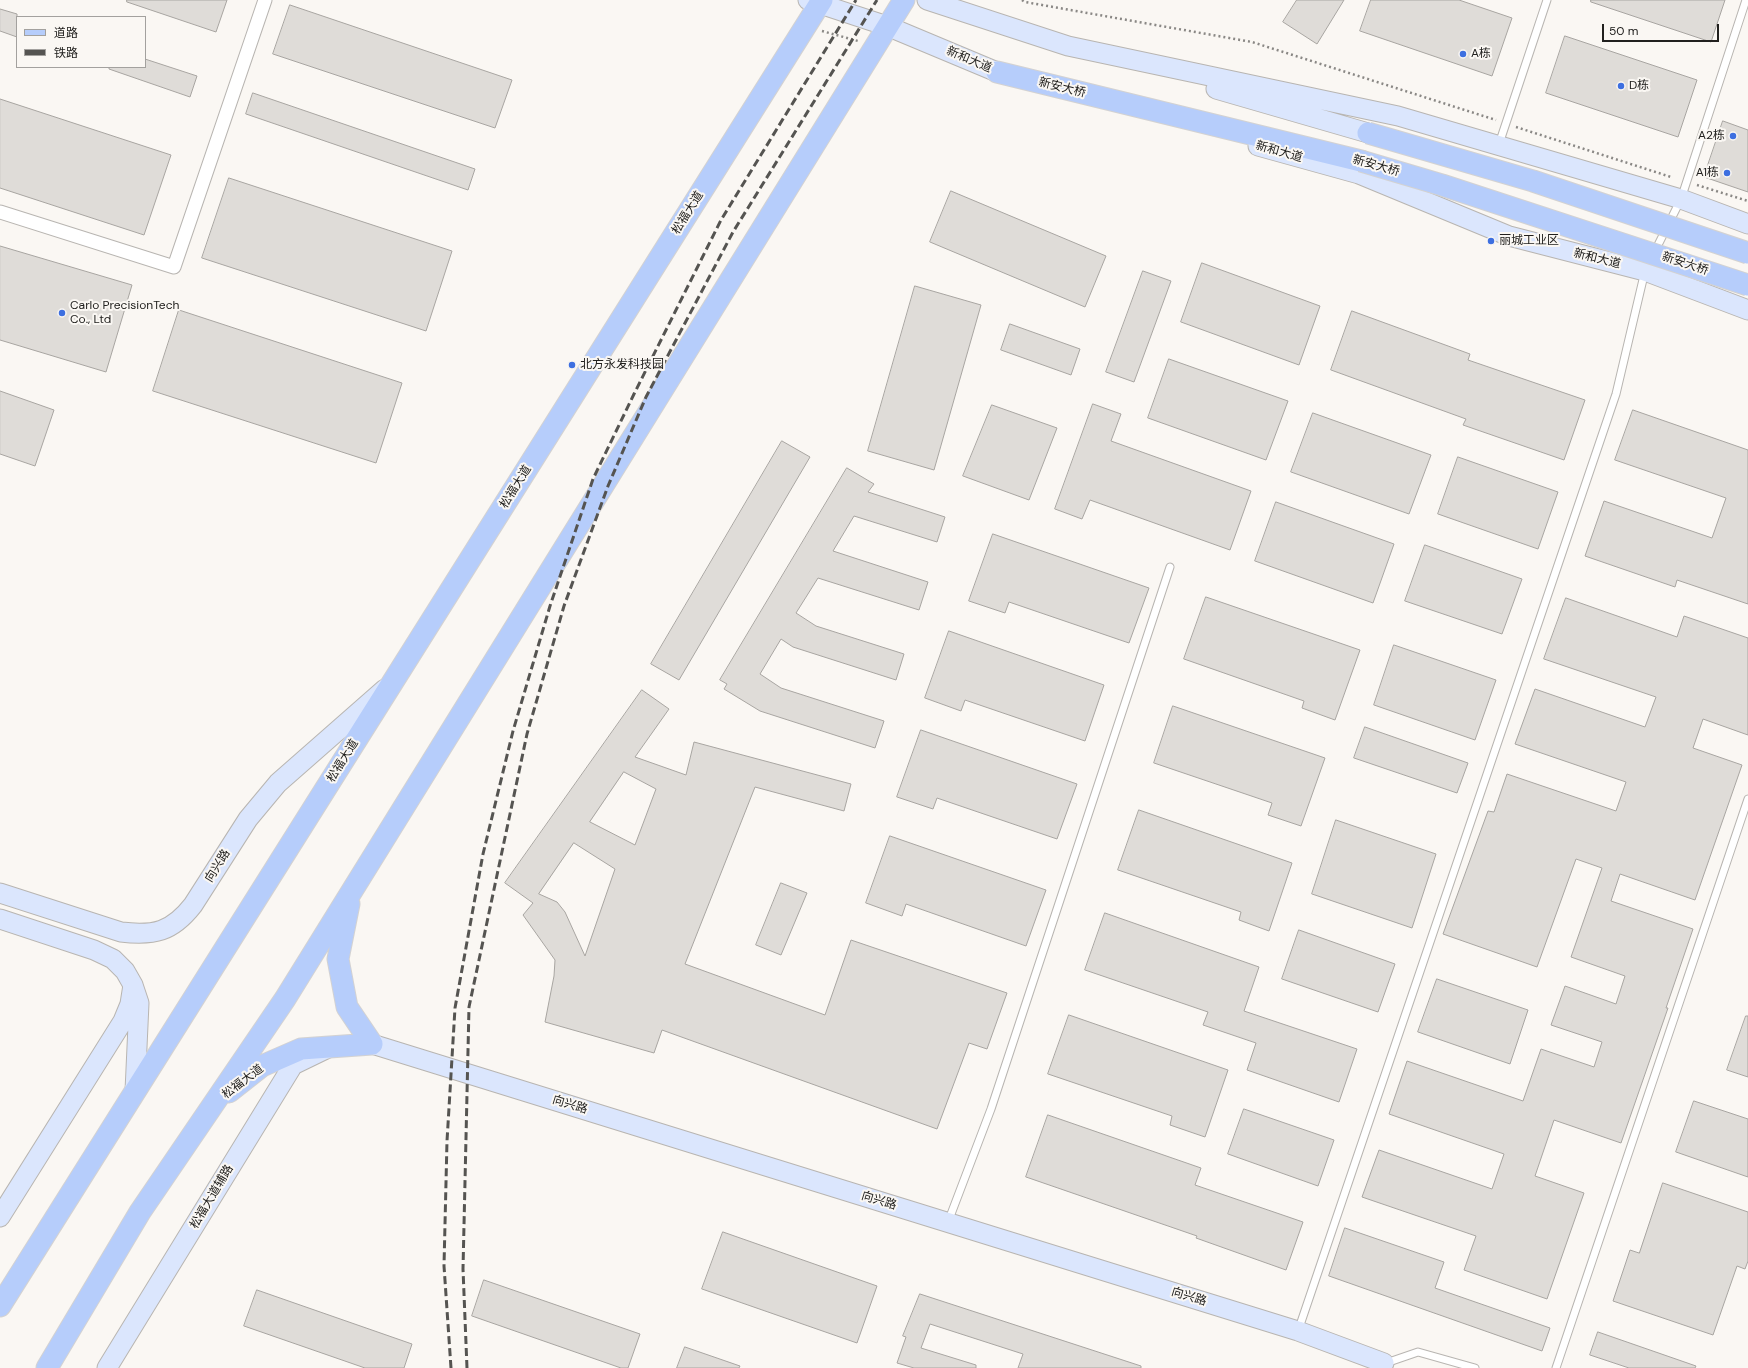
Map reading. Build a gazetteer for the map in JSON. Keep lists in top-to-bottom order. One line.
{"streets":{"main road":["新和大道","新安大桥","松福大道","向兴路","松福大道辅路"]},"crossings":[["新和大道","新安大桥"],["新和大道","松福大道"],["松福大道","向兴路"],["松福大道","松福大道辅路"]],"places":["A栋","D栋","A2栋","A1栋","丽城工业区","Carlo PrecisionTech Co., Ltd","北方永发科技园"],"legend":["道路","铁路"],"scale_bar":"50 m"}
